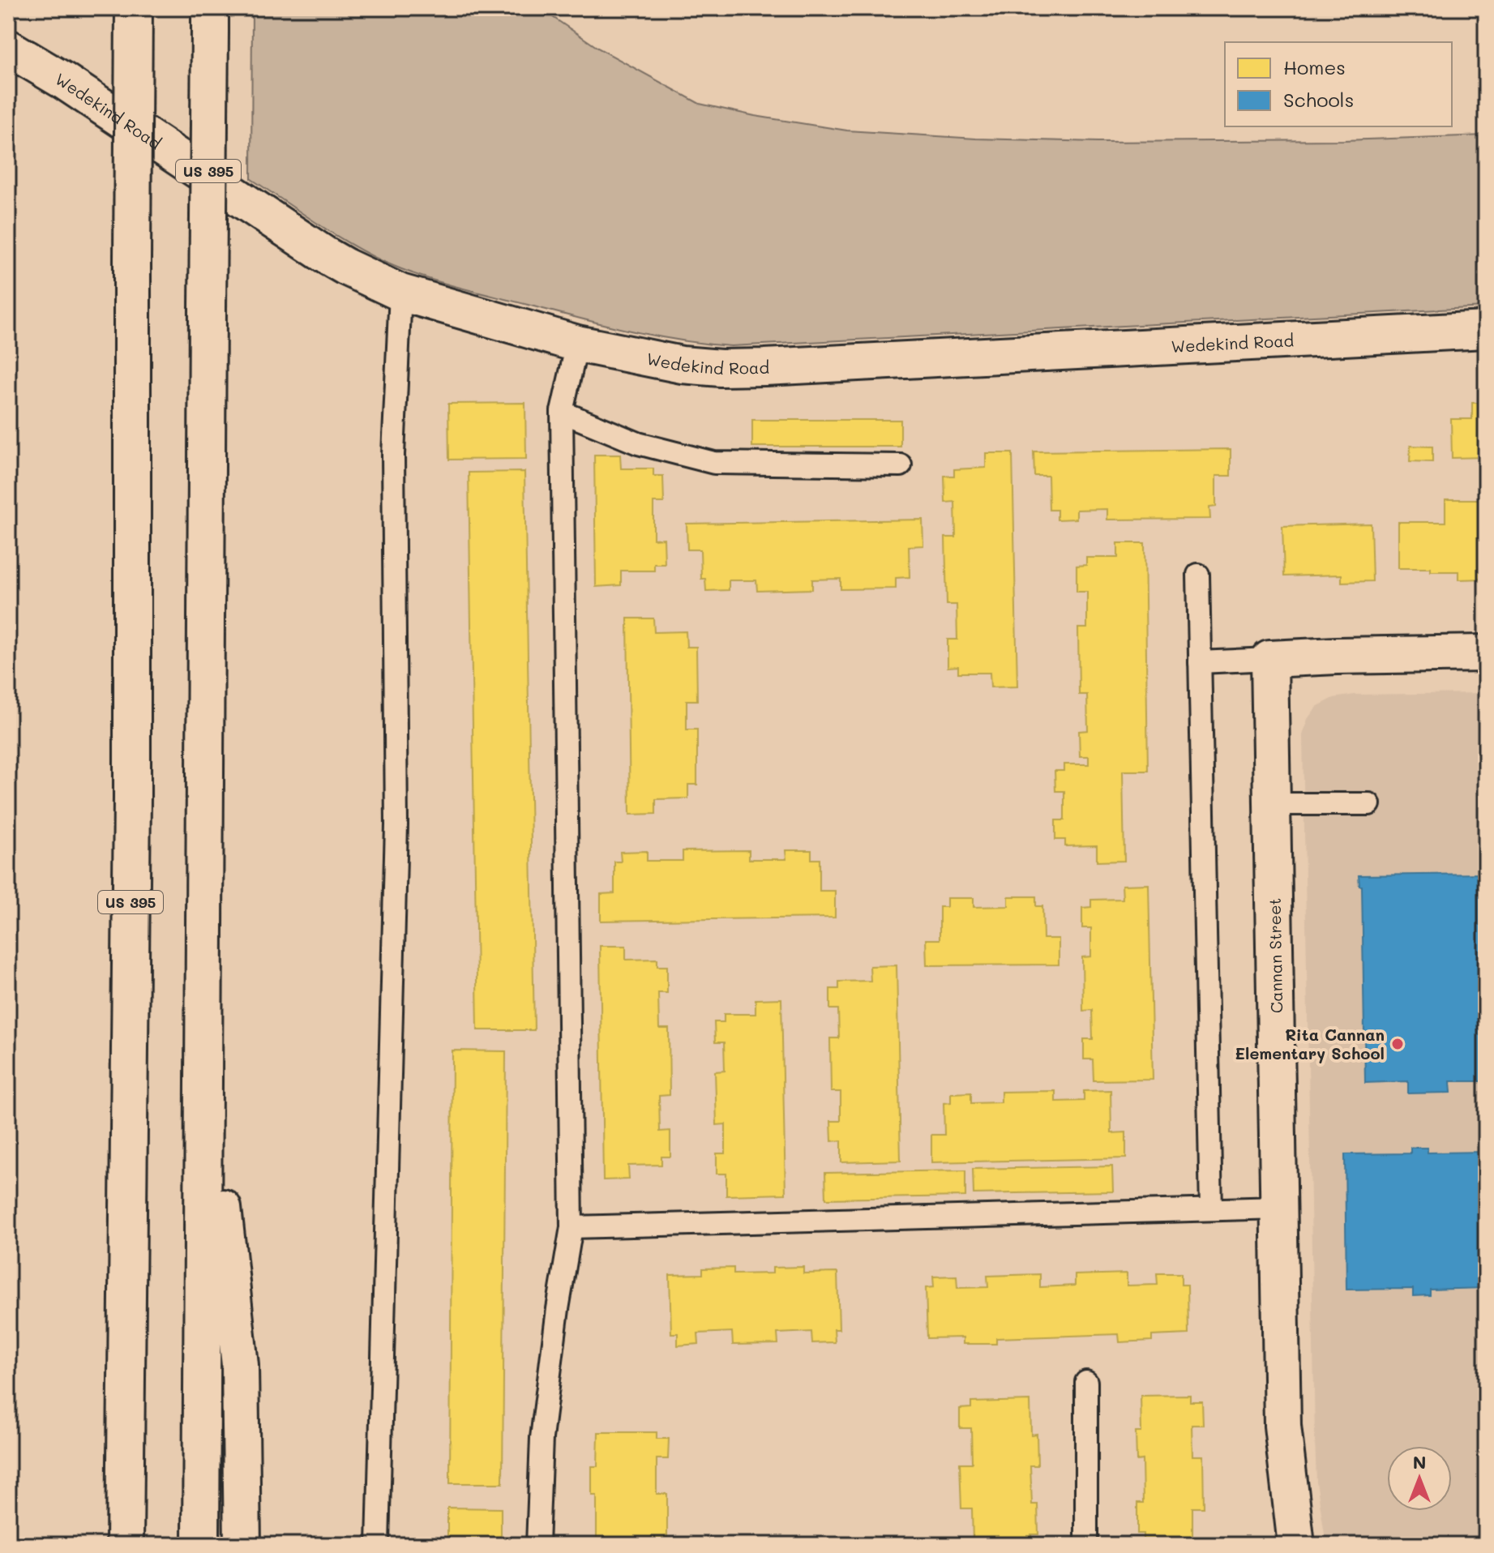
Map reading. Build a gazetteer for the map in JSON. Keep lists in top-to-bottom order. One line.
{"streets":{"main road":["Wedekind Road","US 395","Cannan Street"]},"places":["Rita Cannan Elementary School"],"legend":["Homes","Schools"],"north":"top"}
